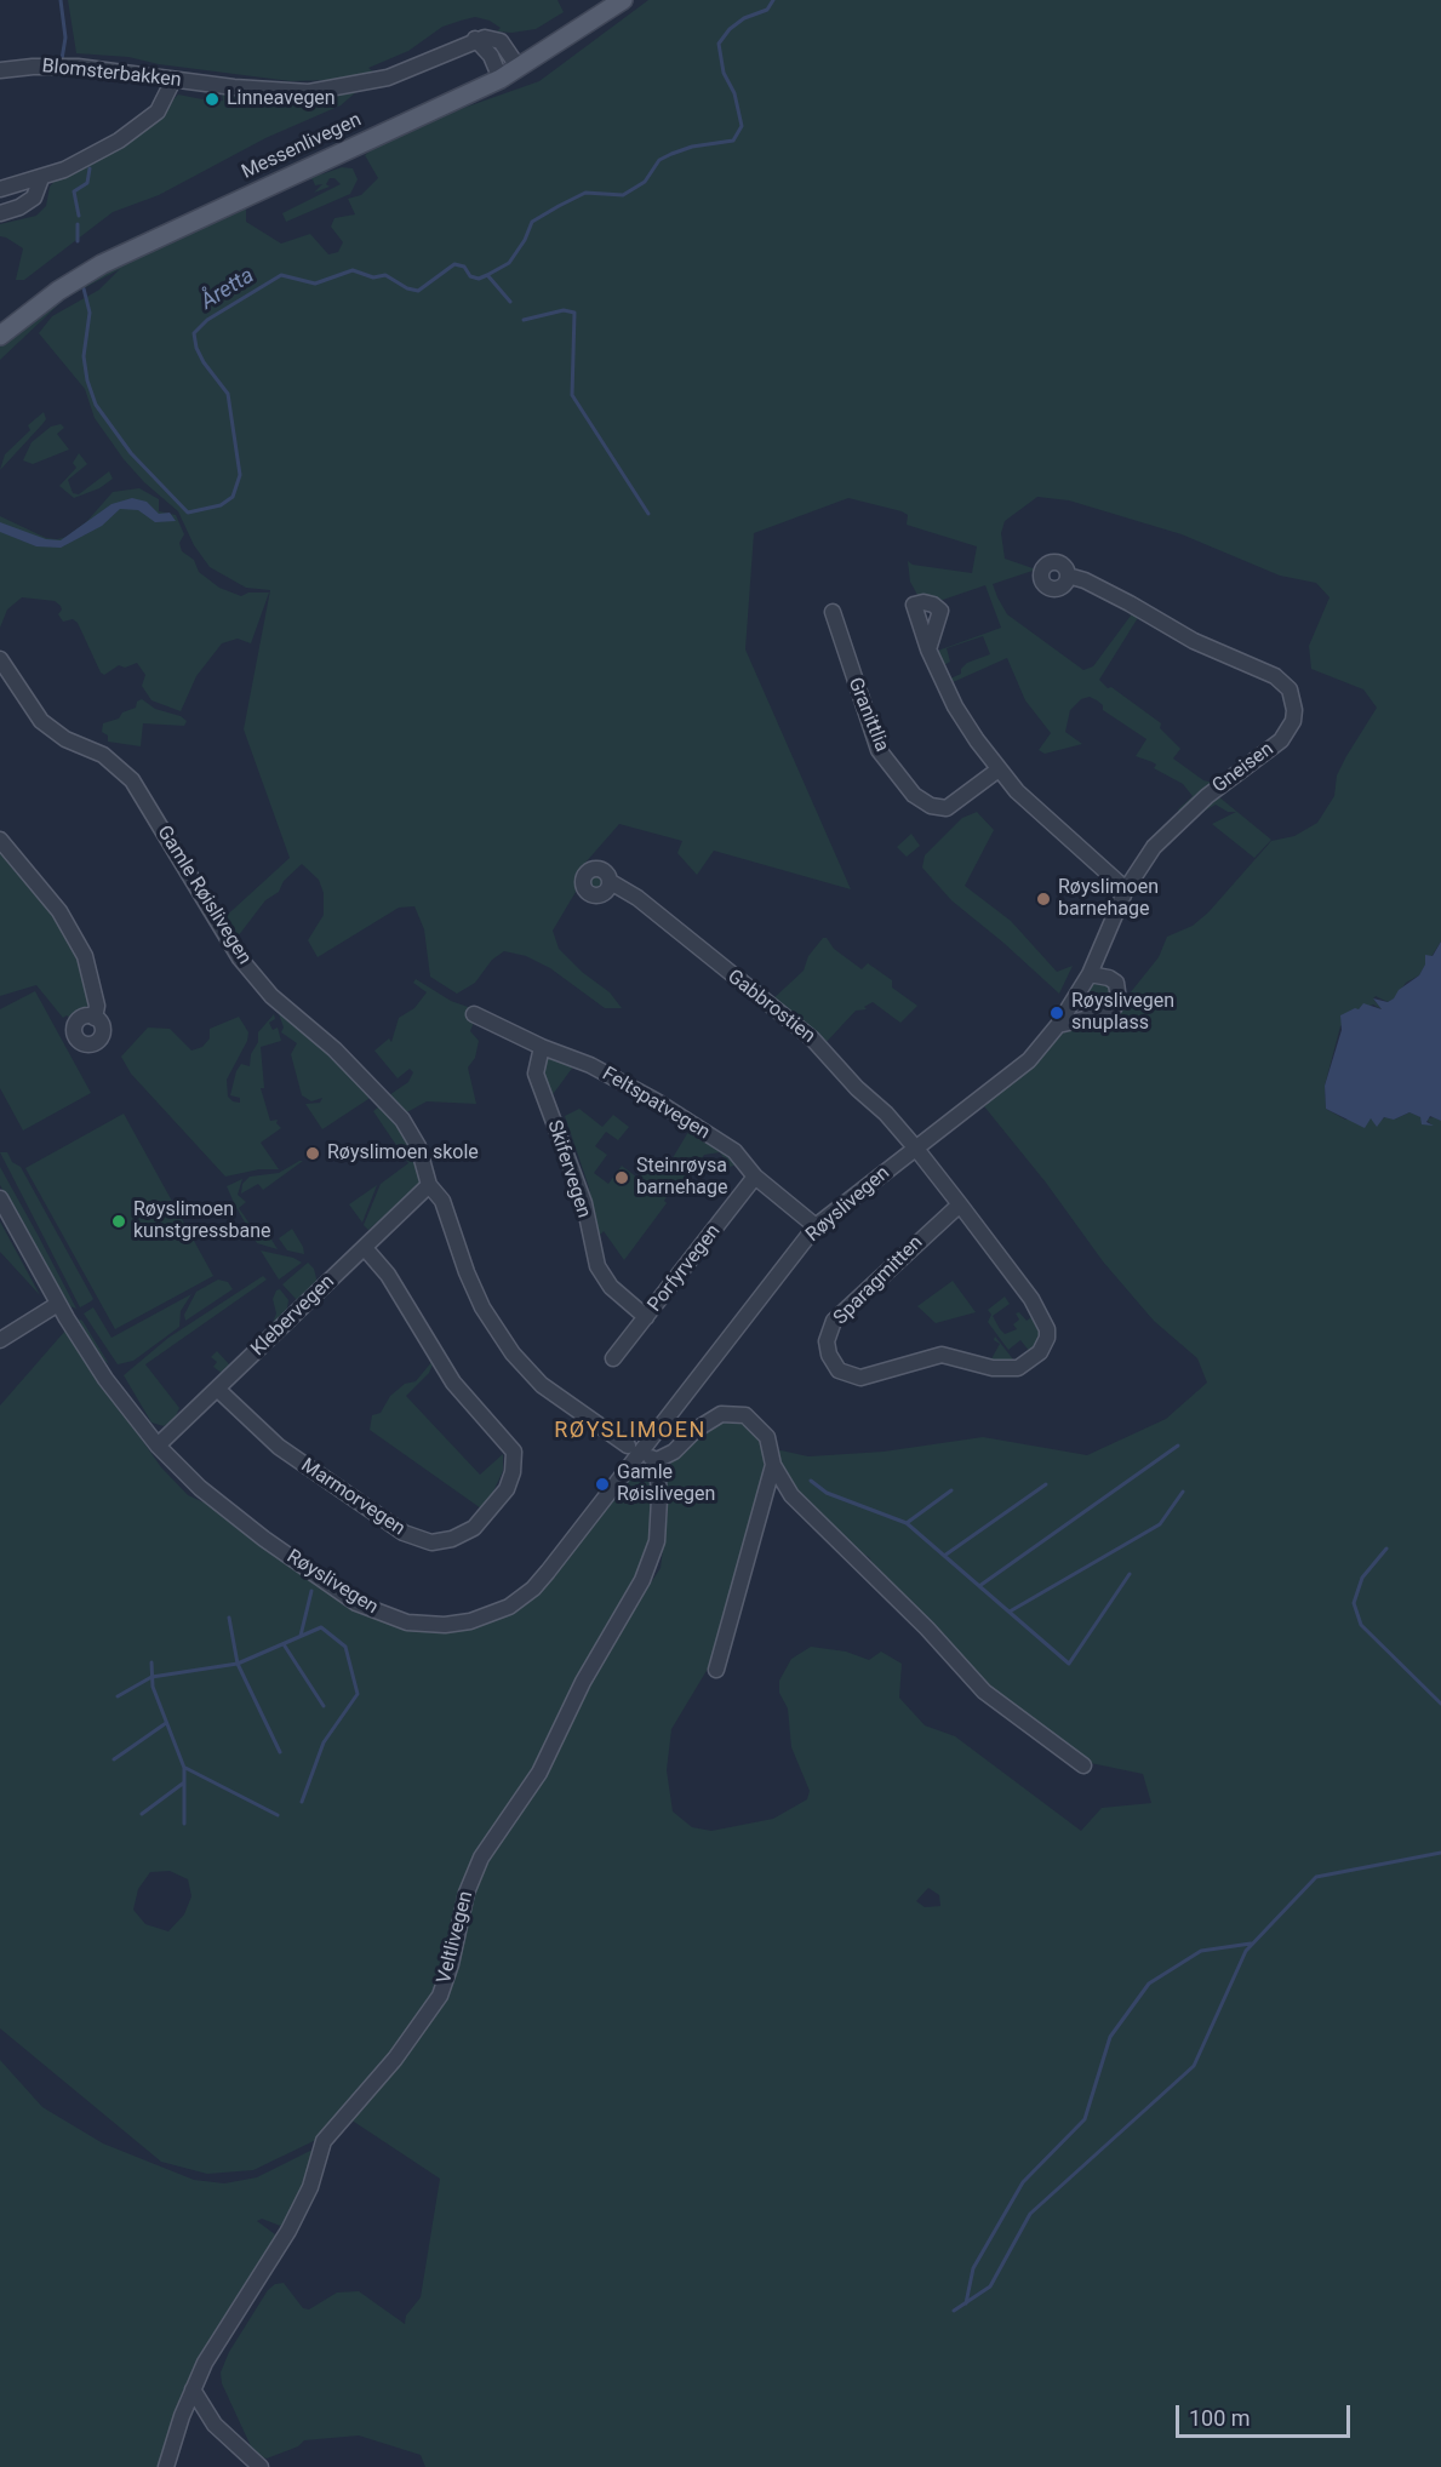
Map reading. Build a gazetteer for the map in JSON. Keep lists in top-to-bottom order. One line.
{"streets":{"main road":["Messenlivegen"],"street":["Blomsterbakken","Granittlia","Gneisen","Gamle Røislivegen","Gabbrostien","Feltspatvegen","Skifervegen","Røyslivegen","Porfyrvegen","Sparagmitten","Klebervegen","Marmorvegen","Veltlivegen"]},"crossings":[["Gneisen","Røyslivegen"],["Gamle Røislivegen","Røyslivegen"],["Gamle Røislivegen","Klebervegen"],["Gamle Røislivegen","Veltlivegen"],["Gabbrostien","Røyslivegen"],["Gabbrostien","Sparagmitten"],["Feltspatvegen","Skifervegen"],["Feltspatvegen","Røyslivegen"],["Feltspatvegen","Porfyrvegen"],["Skifervegen","Porfyrvegen"],["Røyslivegen","Sparagmitten"],["Røyslivegen","Klebervegen"],["Klebervegen","Marmorvegen"]],"districts":["RØYSLIMOEN"],"water":["Åretta"],"places":["Linneavegen","Røyslimoen barnehage","Røyslivegen snuplass","Røyslimoen skole","Steinrøysa barnehage","Røyslimoen kunstgressbane","Gamle Røislivegen"],"scale_bar":"100 m"}
